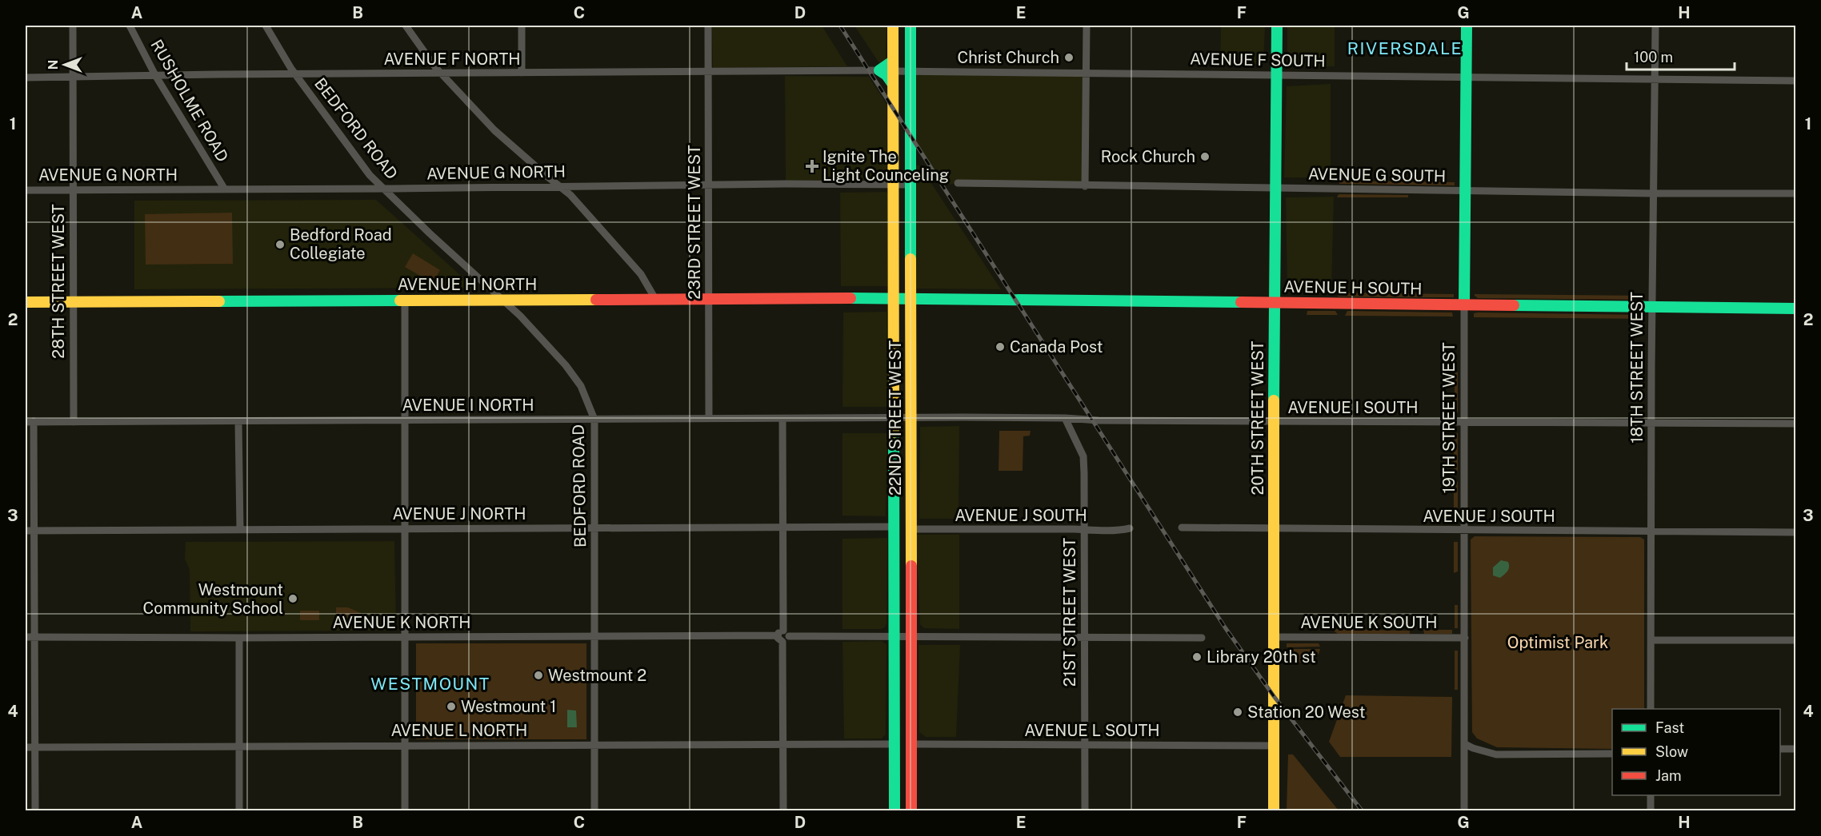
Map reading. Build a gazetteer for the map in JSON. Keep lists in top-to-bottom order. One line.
{"streets":{"main road":["AVENUE H NORTH","AVENUE H SOUTH","22ND STREET WEST","20TH STREET WEST","19TH STREET WEST"],"street":["AVENUE F NORTH","AVENUE F SOUTH","RUSHOLME ROAD","BEDFORD ROAD","AVENUE G NORTH","AVENUE G SOUTH","23RD STREET WEST","28TH STREET WEST","18TH STREET WEST","AVENUE I NORTH","AVENUE I SOUTH","AVENUE J NORTH","AVENUE J SOUTH","21ST STREET WEST","AVENUE K NORTH","AVENUE K SOUTH","AVENUE L NORTH","AVENUE L SOUTH"]},"crossings":[["AVENUE F NORTH","RUSHOLME ROAD"],["AVENUE F NORTH","BEDFORD ROAD"],["AVENUE F NORTH","23RD STREET WEST"],["AVENUE F NORTH","28TH STREET WEST"],["AVENUE F SOUTH","18TH STREET WEST"],["AVENUE F SOUTH","22ND STREET WEST"],["AVENUE F SOUTH","20TH STREET WEST"],["AVENUE F SOUTH","19TH STREET WEST"],["RUSHOLME ROAD","AVENUE G NORTH"],["BEDFORD ROAD","AVENUE G NORTH"],["BEDFORD ROAD","AVENUE H NORTH"],["BEDFORD ROAD","AVENUE I NORTH"],["BEDFORD ROAD","AVENUE J NORTH"],["BEDFORD ROAD","AVENUE K NORTH"],["BEDFORD ROAD","AVENUE L NORTH"],["AVENUE G NORTH","23RD STREET WEST"],["AVENUE G NORTH","28TH STREET WEST"],["AVENUE G NORTH","22ND STREET WEST"],["AVENUE G SOUTH","18TH STREET WEST"],["AVENUE G SOUTH","20TH STREET WEST"],["AVENUE G SOUTH","19TH STREET WEST"],["23RD STREET WEST","AVENUE H NORTH"],["23RD STREET WEST","AVENUE I NORTH"],["28TH STREET WEST","AVENUE H NORTH"],["28TH STREET WEST","AVENUE I NORTH"],["AVENUE H NORTH","AVENUE H SOUTH"],["AVENUE H NORTH","22ND STREET WEST"],["AVENUE H SOUTH","18TH STREET WEST"],["AVENUE H SOUTH","22ND STREET WEST"],["AVENUE H SOUTH","20TH STREET WEST"],["AVENUE H SOUTH","19TH STREET WEST"],["18TH STREET WEST","AVENUE I SOUTH"],["18TH STREET WEST","AVENUE J SOUTH"],["AVENUE I NORTH","AVENUE I SOUTH"],["AVENUE I NORTH","22ND STREET WEST"],["AVENUE I SOUTH","22ND STREET WEST"],["AVENUE I SOUTH","20TH STREET WEST"],["AVENUE I SOUTH","19TH STREET WEST"],["AVENUE I SOUTH","21ST STREET WEST"],["22ND STREET WEST","AVENUE J NORTH"],["22ND STREET WEST","AVENUE J SOUTH"],["22ND STREET WEST","AVENUE K NORTH"],["22ND STREET WEST","AVENUE L NORTH"],["22ND STREET WEST","AVENUE L SOUTH"],["20TH STREET WEST","AVENUE J SOUTH"],["20TH STREET WEST","AVENUE K SOUTH"],["20TH STREET WEST","AVENUE L SOUTH"],["19TH STREET WEST","AVENUE J SOUTH"],["19TH STREET WEST","AVENUE K SOUTH"],["AVENUE J SOUTH","21ST STREET WEST"],["21ST STREET WEST","AVENUE L SOUTH"]],"districts":["RIVERSDALE","WESTMOUNT"],"parks":["Optimist Park"],"places":{"other":["Christ Church","Rock Church","Bedford Road Collegiate","Canada Post","Westmount Community School","Library 20th st","Westmount 2","Westmount 1","Station 20 West"],"health":["Ignite The Light Counceling"]},"legend":["Fast","Slow","Jam"],"scale_bar":"100 m","north":"left","grid":{"columns":["A","B","C","D","E","F","G","H"],"rows":["1","2","3","4"]}}
